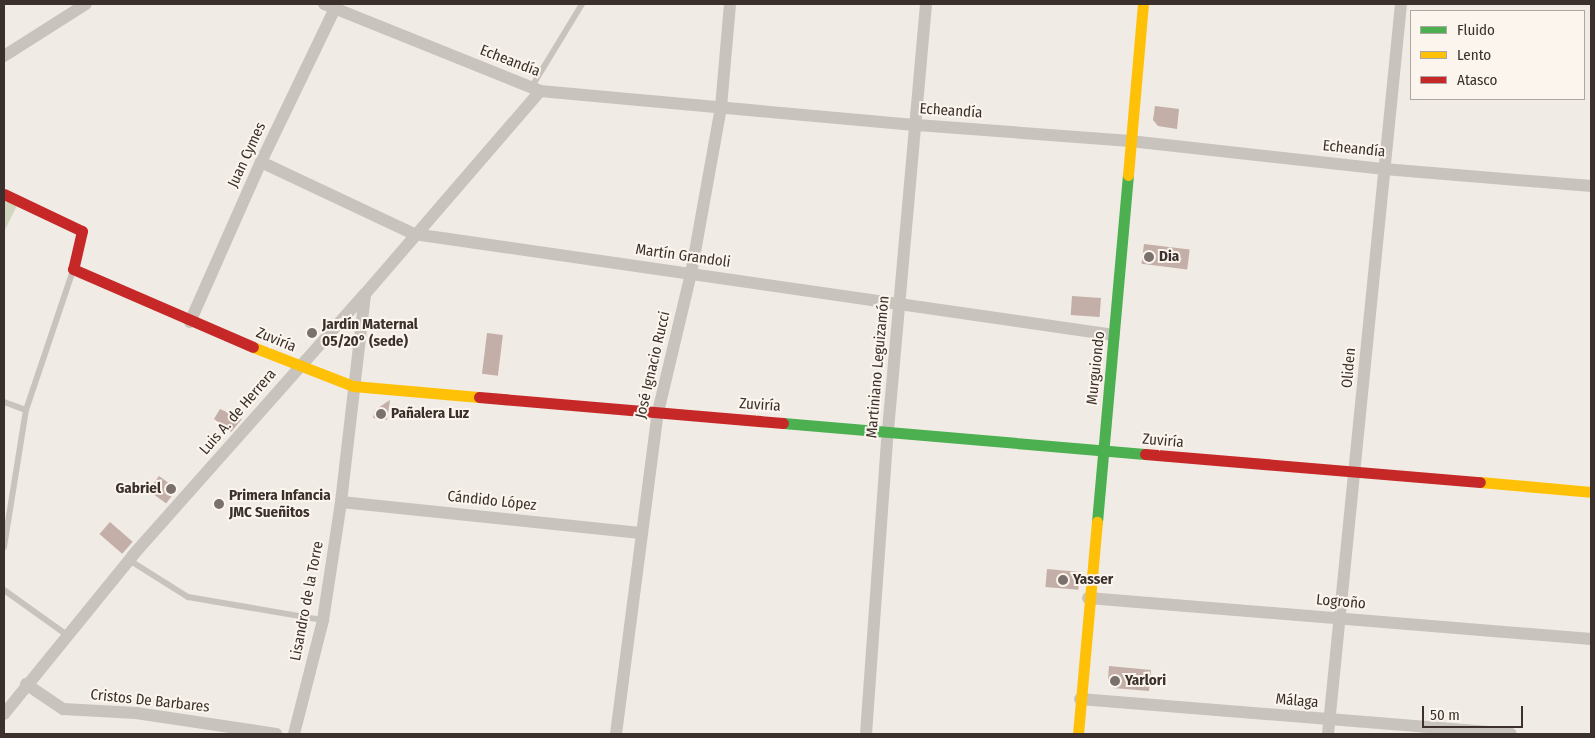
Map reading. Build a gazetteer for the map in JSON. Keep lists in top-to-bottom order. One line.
{"streets":{"street":["Echeandía","Juan Cymes","Martín Grandoli","Zuviría","José Ignacio Rucci","Martiniano Leguizamón","Murguiondo","Oliden","Luis A. de Herrera","Cándido López","Lisandro de la Torre","Logroño","Cristos De Barbares","Málaga"]},"crossings":[["Echeandía","Juan Cymes"],["Echeandía","José Ignacio Rucci"],["Echeandía","Martiniano Leguizamón"],["Echeandía","Murguiondo"],["Echeandía","Oliden"],["Echeandía","Luis A. de Herrera"],["Juan Cymes","Martín Grandoli"],["Juan Cymes","Zuviría"],["Martín Grandoli","José Ignacio Rucci"],["Martín Grandoli","Martiniano Leguizamón"],["Martín Grandoli","Murguiondo"],["Martín Grandoli","Luis A. de Herrera"],["Zuviría","José Ignacio Rucci"],["Zuviría","Martiniano Leguizamón"],["Zuviría","Murguiondo"],["Zuviría","Oliden"],["Zuviría","Luis A. de Herrera"],["Zuviría","Lisandro de la Torre"],["José Ignacio Rucci","Cándido López"],["Murguiondo","Logroño"],["Murguiondo","Málaga"],["Oliden","Logroño"],["Oliden","Málaga"],["Luis A. de Herrera","Lisandro de la Torre"],["Luis A. de Herrera","Cristos De Barbares"],["Cándido López","Lisandro de la Torre"]],"places":["Dia","Jardín Maternal 05/20° (sede)","Pañalera Luz","Gabriel","Primera Infancia JMC Sueñitos","Yasser","Yarlori"],"legend":["Fluido","Lento","Atasco"],"scale_bar":"50 m"}
